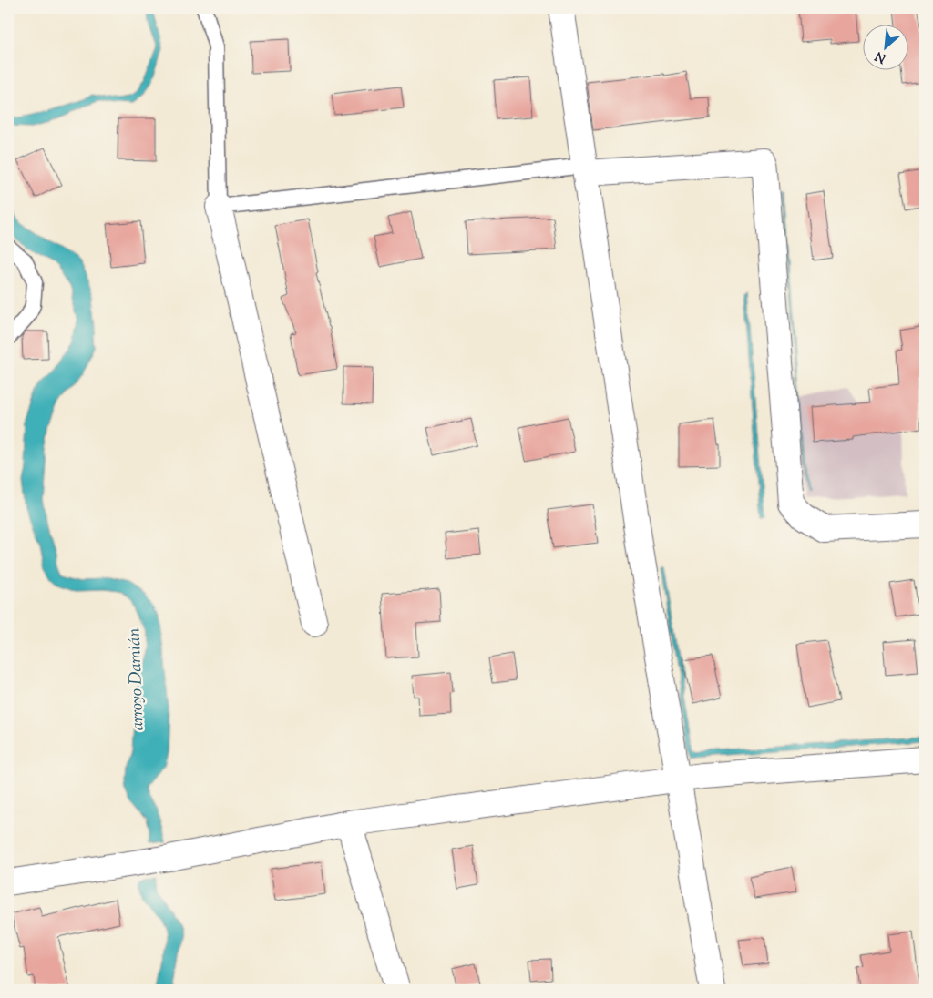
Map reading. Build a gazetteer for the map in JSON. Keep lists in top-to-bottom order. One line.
{"water":["arroyo Damián"],"north":"bottom left"}
